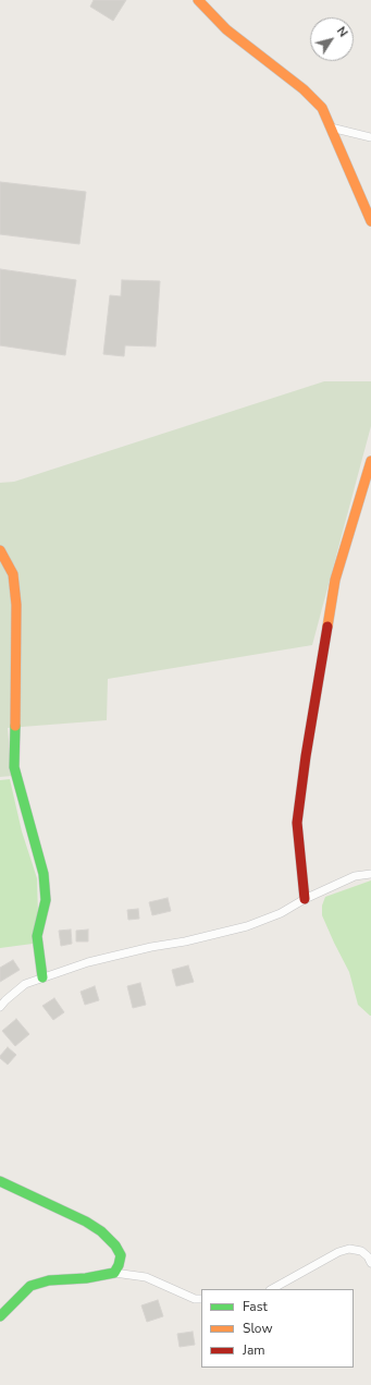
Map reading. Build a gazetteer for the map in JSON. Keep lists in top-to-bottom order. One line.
{"legend":["Fast","Slow","Jam"],"north":"top right"}
